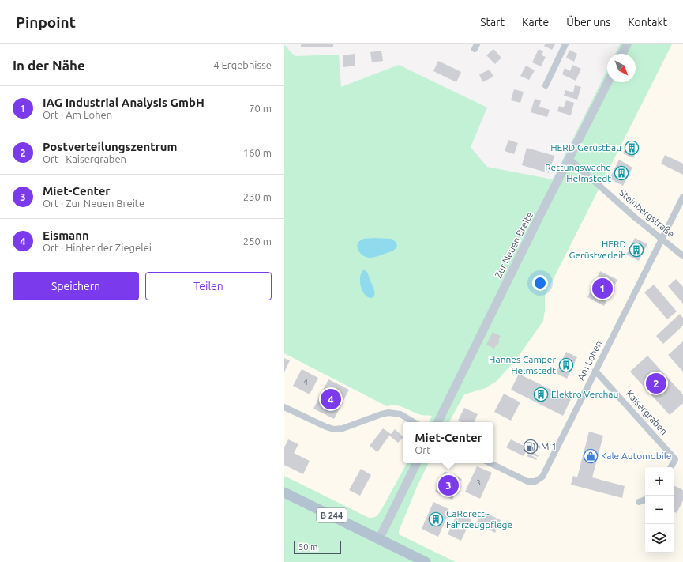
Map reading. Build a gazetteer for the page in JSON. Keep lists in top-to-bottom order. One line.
{"streets":{"main road":["B 244"],"street":["Steinbergstraße","Zur Neuen Breite","Am Lohen","Kaisergraben"]},"crossings":[["Steinbergstraße","Zur Neuen Breite"],["Steinbergstraße","Am Lohen"],["Am Lohen","Kaisergraben"]],"places":{"building":["HERD Gerüstbau","Rettungswache Helmstedt","HERD Gerüstverleih","Hannes Camper Helmstedt","Elektro Verchau","CaRdrett - Fahrzeugpflege"],"fuel station":["M 1"],"shop":["Kale Automobile"]},"house_numbers":["4","3"],"scale_bar":"50 m","north":"bottom right","page":{"header":"Pinpoint","nav":["Start","Karte","Über uns","Kontakt"],"heading":["In der Nähe","4 Ergebnisse"],"list":[{"mark":"1","name":"IAG Industrial Analysis GmbH","note":"Ort · Am Lohen","value":"70 m"},{"mark":"2","name":"Postverteilungszentrum","note":"Ort · Kaisergraben","value":"160 m"},{"mark":"3","name":"Miet-Center","note":"Ort · Zur Neuen Breite","value":"230 m"},{"mark":"4","name":"Eismann","note":"Ort · Hinter der Ziegelei","value":"250 m"}],"buttons":["Speichern","Teilen"],"pins":["1","2","4","3"],"popup":["Miet-Center","Ort"],"map_buttons":["+","−"],"scale":"50 m"}}
